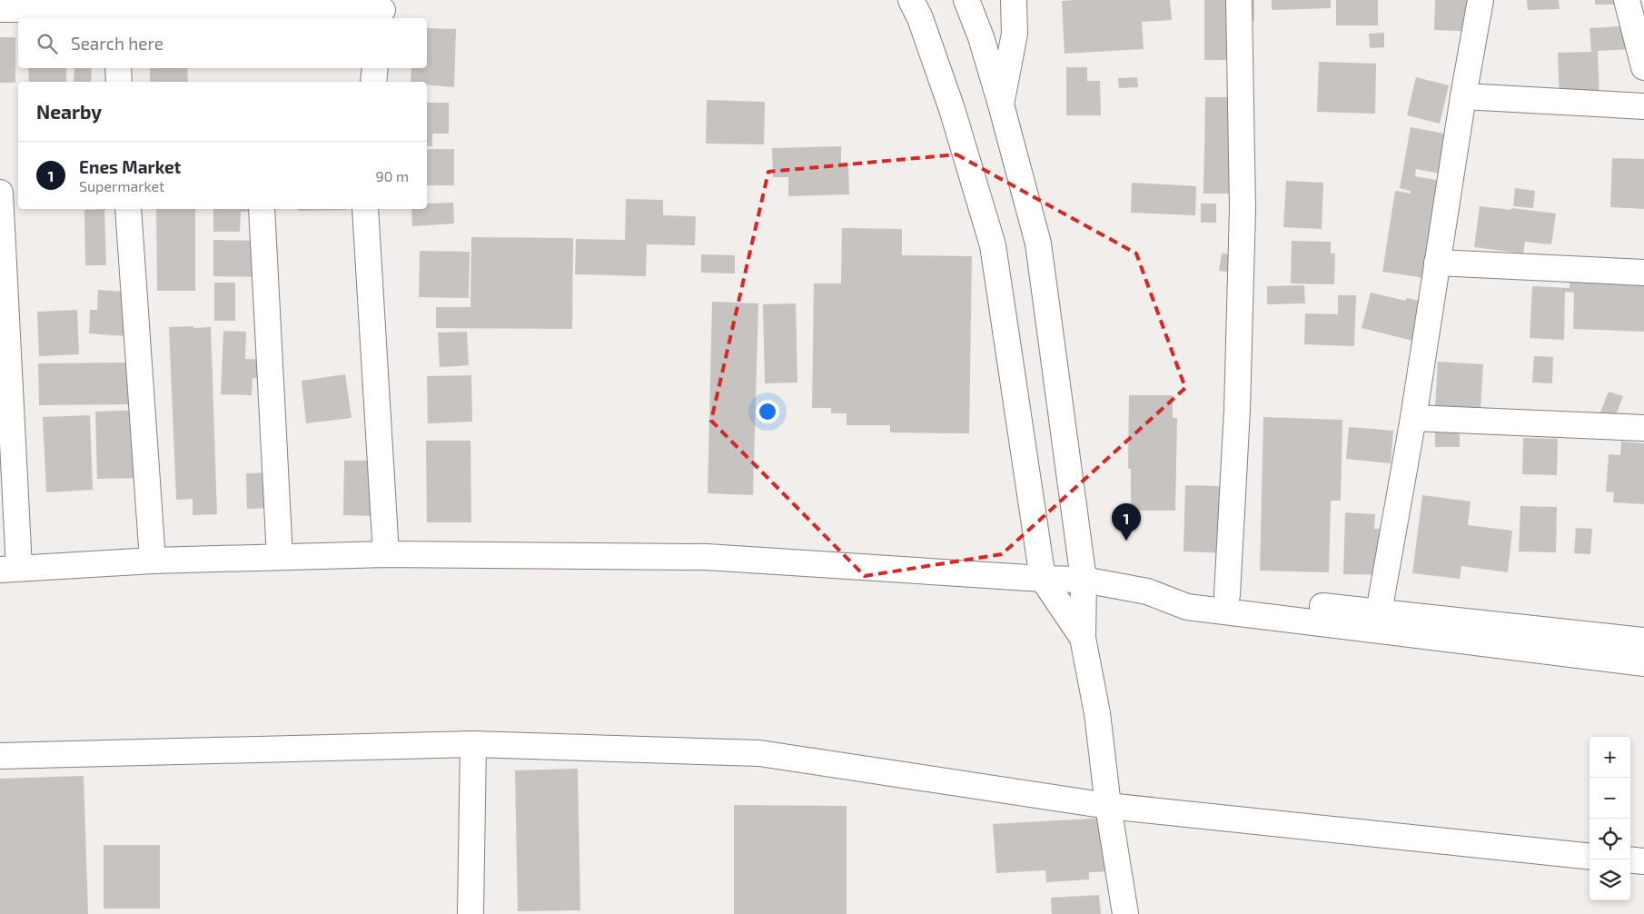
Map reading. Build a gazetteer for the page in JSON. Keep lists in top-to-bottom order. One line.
{"page":{"search":"Search here","heading":"Nearby","list":[{"mark":"1","name":"Enes Market","note":"Supermarket","value":"90 m"}],"pins":"1","map_buttons":["+","−"]}}
